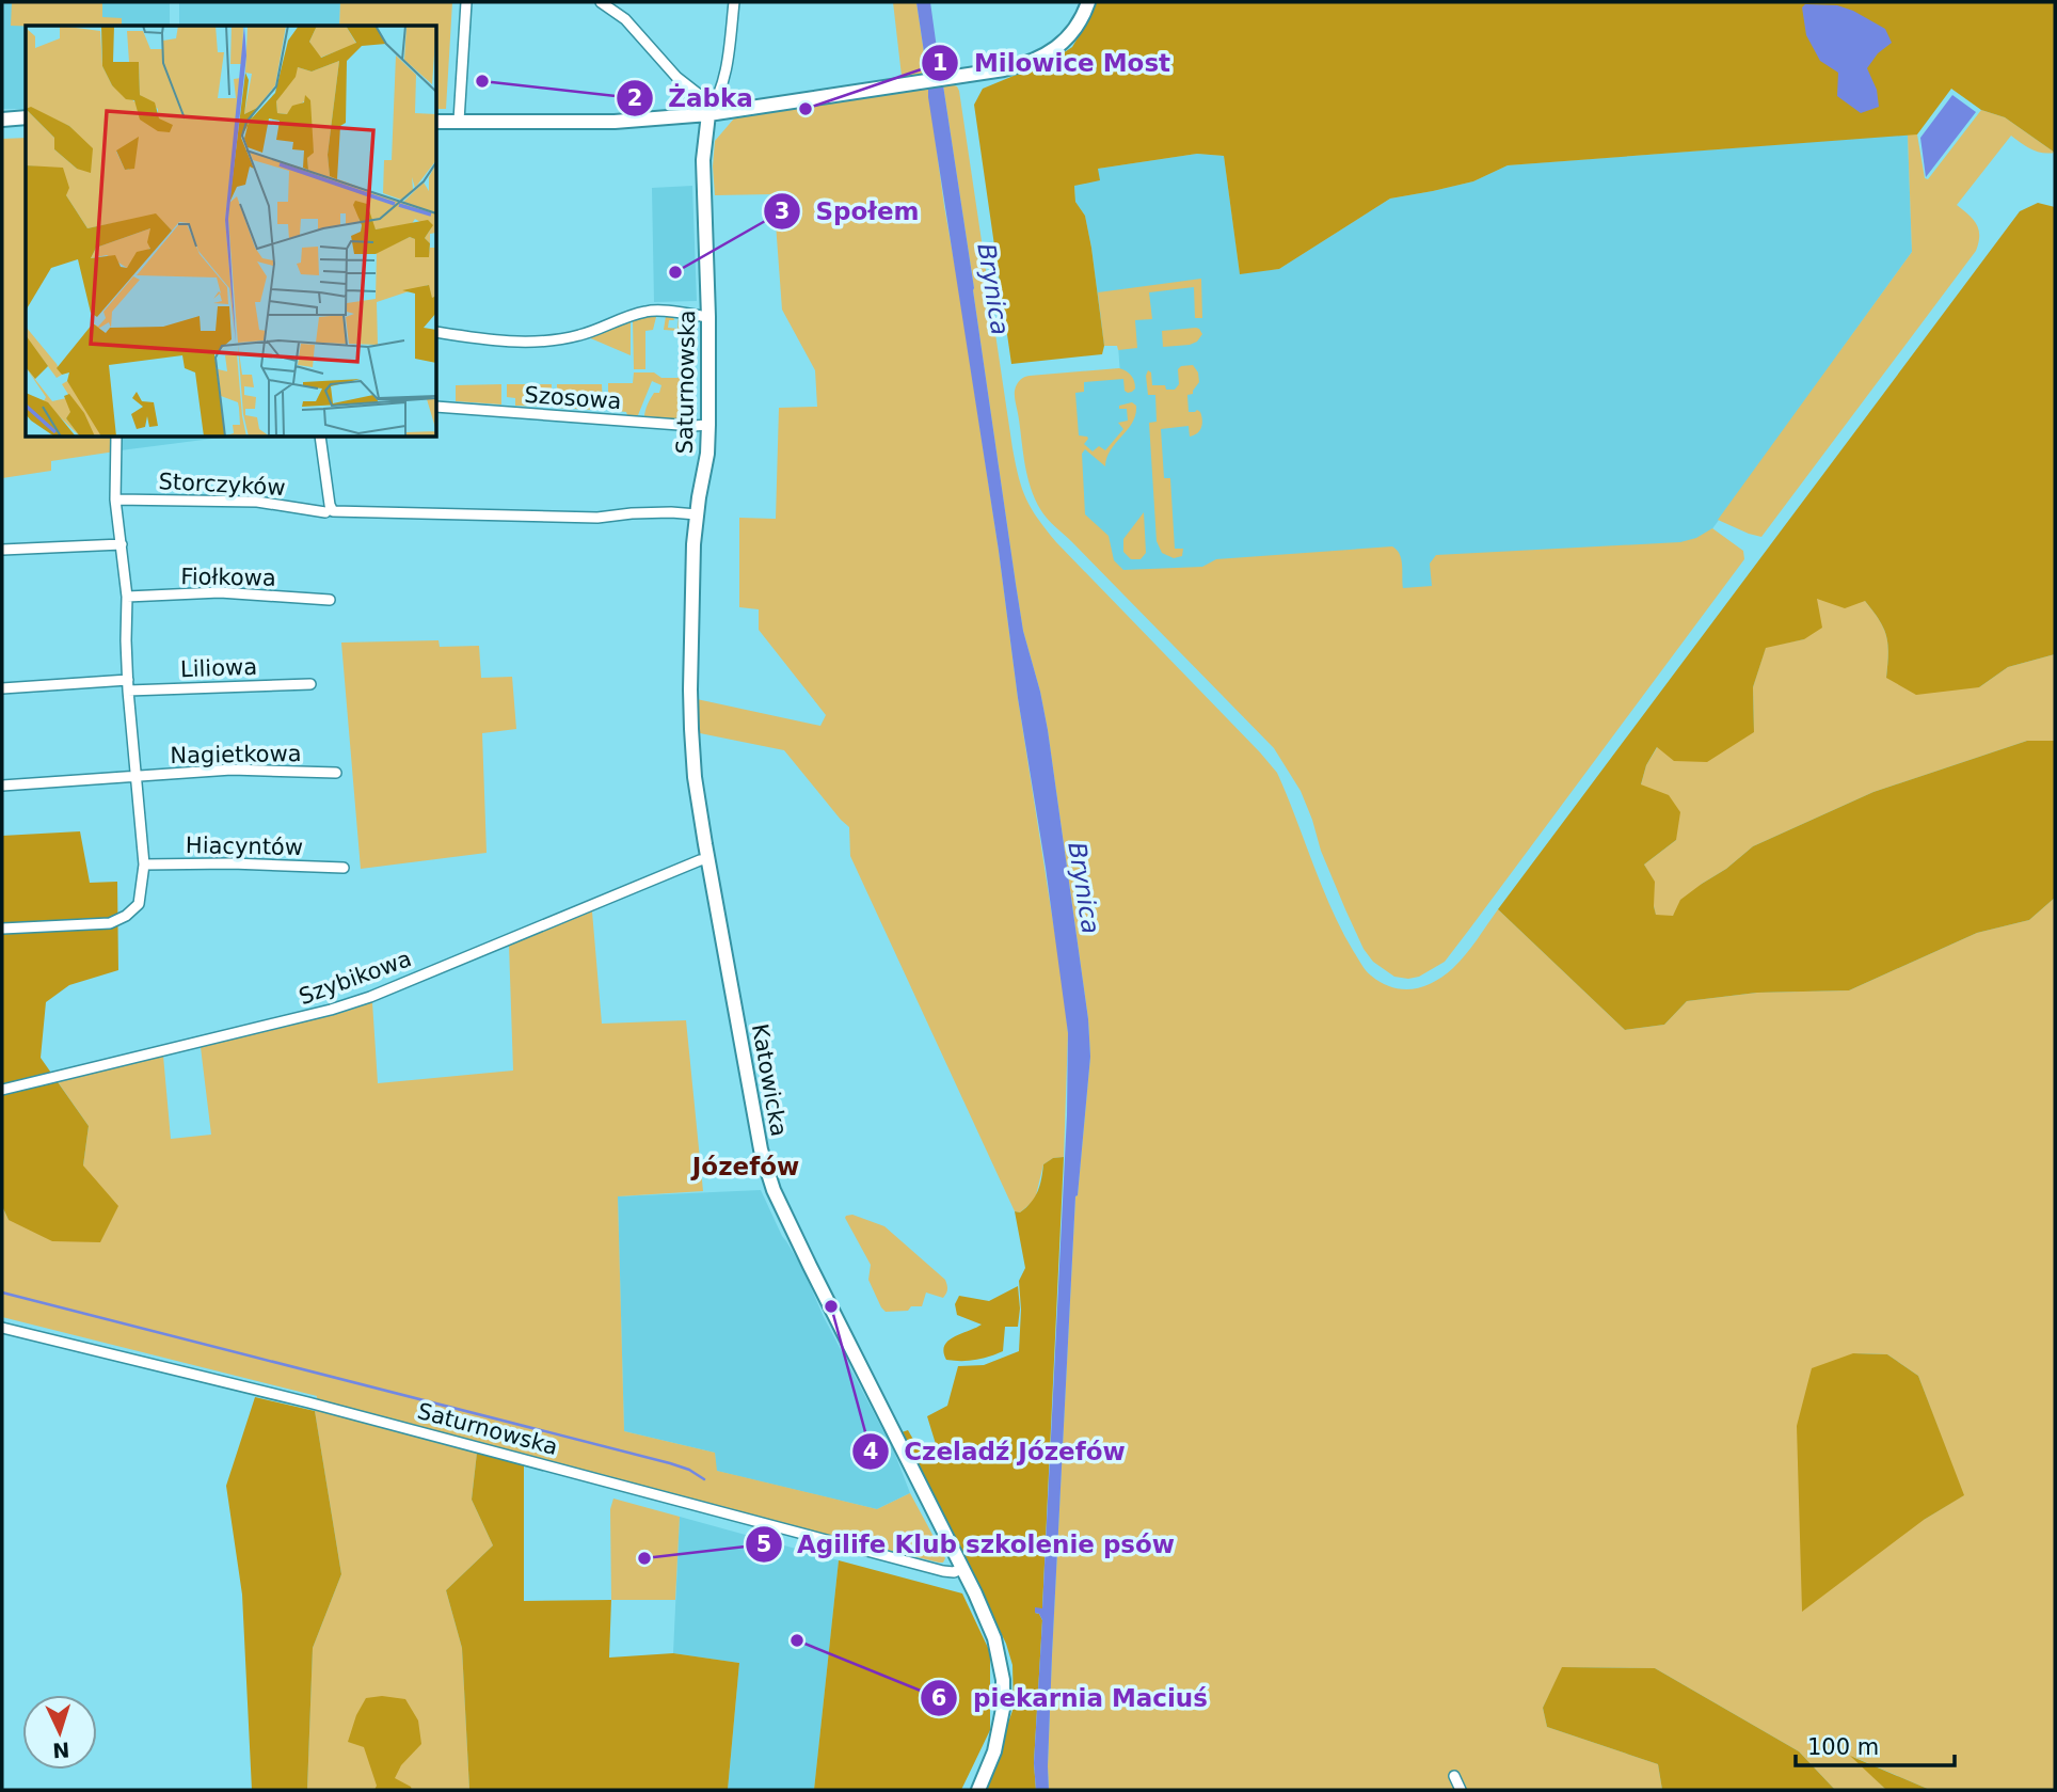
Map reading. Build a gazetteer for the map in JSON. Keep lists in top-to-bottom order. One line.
{"streets":{"street":["Saturnowska","Szosowa","Storczyków","Fiołkowa","Liliowa","Nagietkowa","Hiacyntów","Szybikowa","Katowicka"]},"crossings":[["Saturnowska","Szosowa"],["Saturnowska","Szybikowa"],["Saturnowska","Katowicka"],["Szybikowa","Katowicka"]],"districts":["Józefów"],"water":["Brynica"],"places":["Żabka","Milowice Most","Społem","Czeladź Józefów","Agilife Klub szkolenie psów","piekarnia Maciuś"],"scale_bar":"100 m","north":"bottom"}
